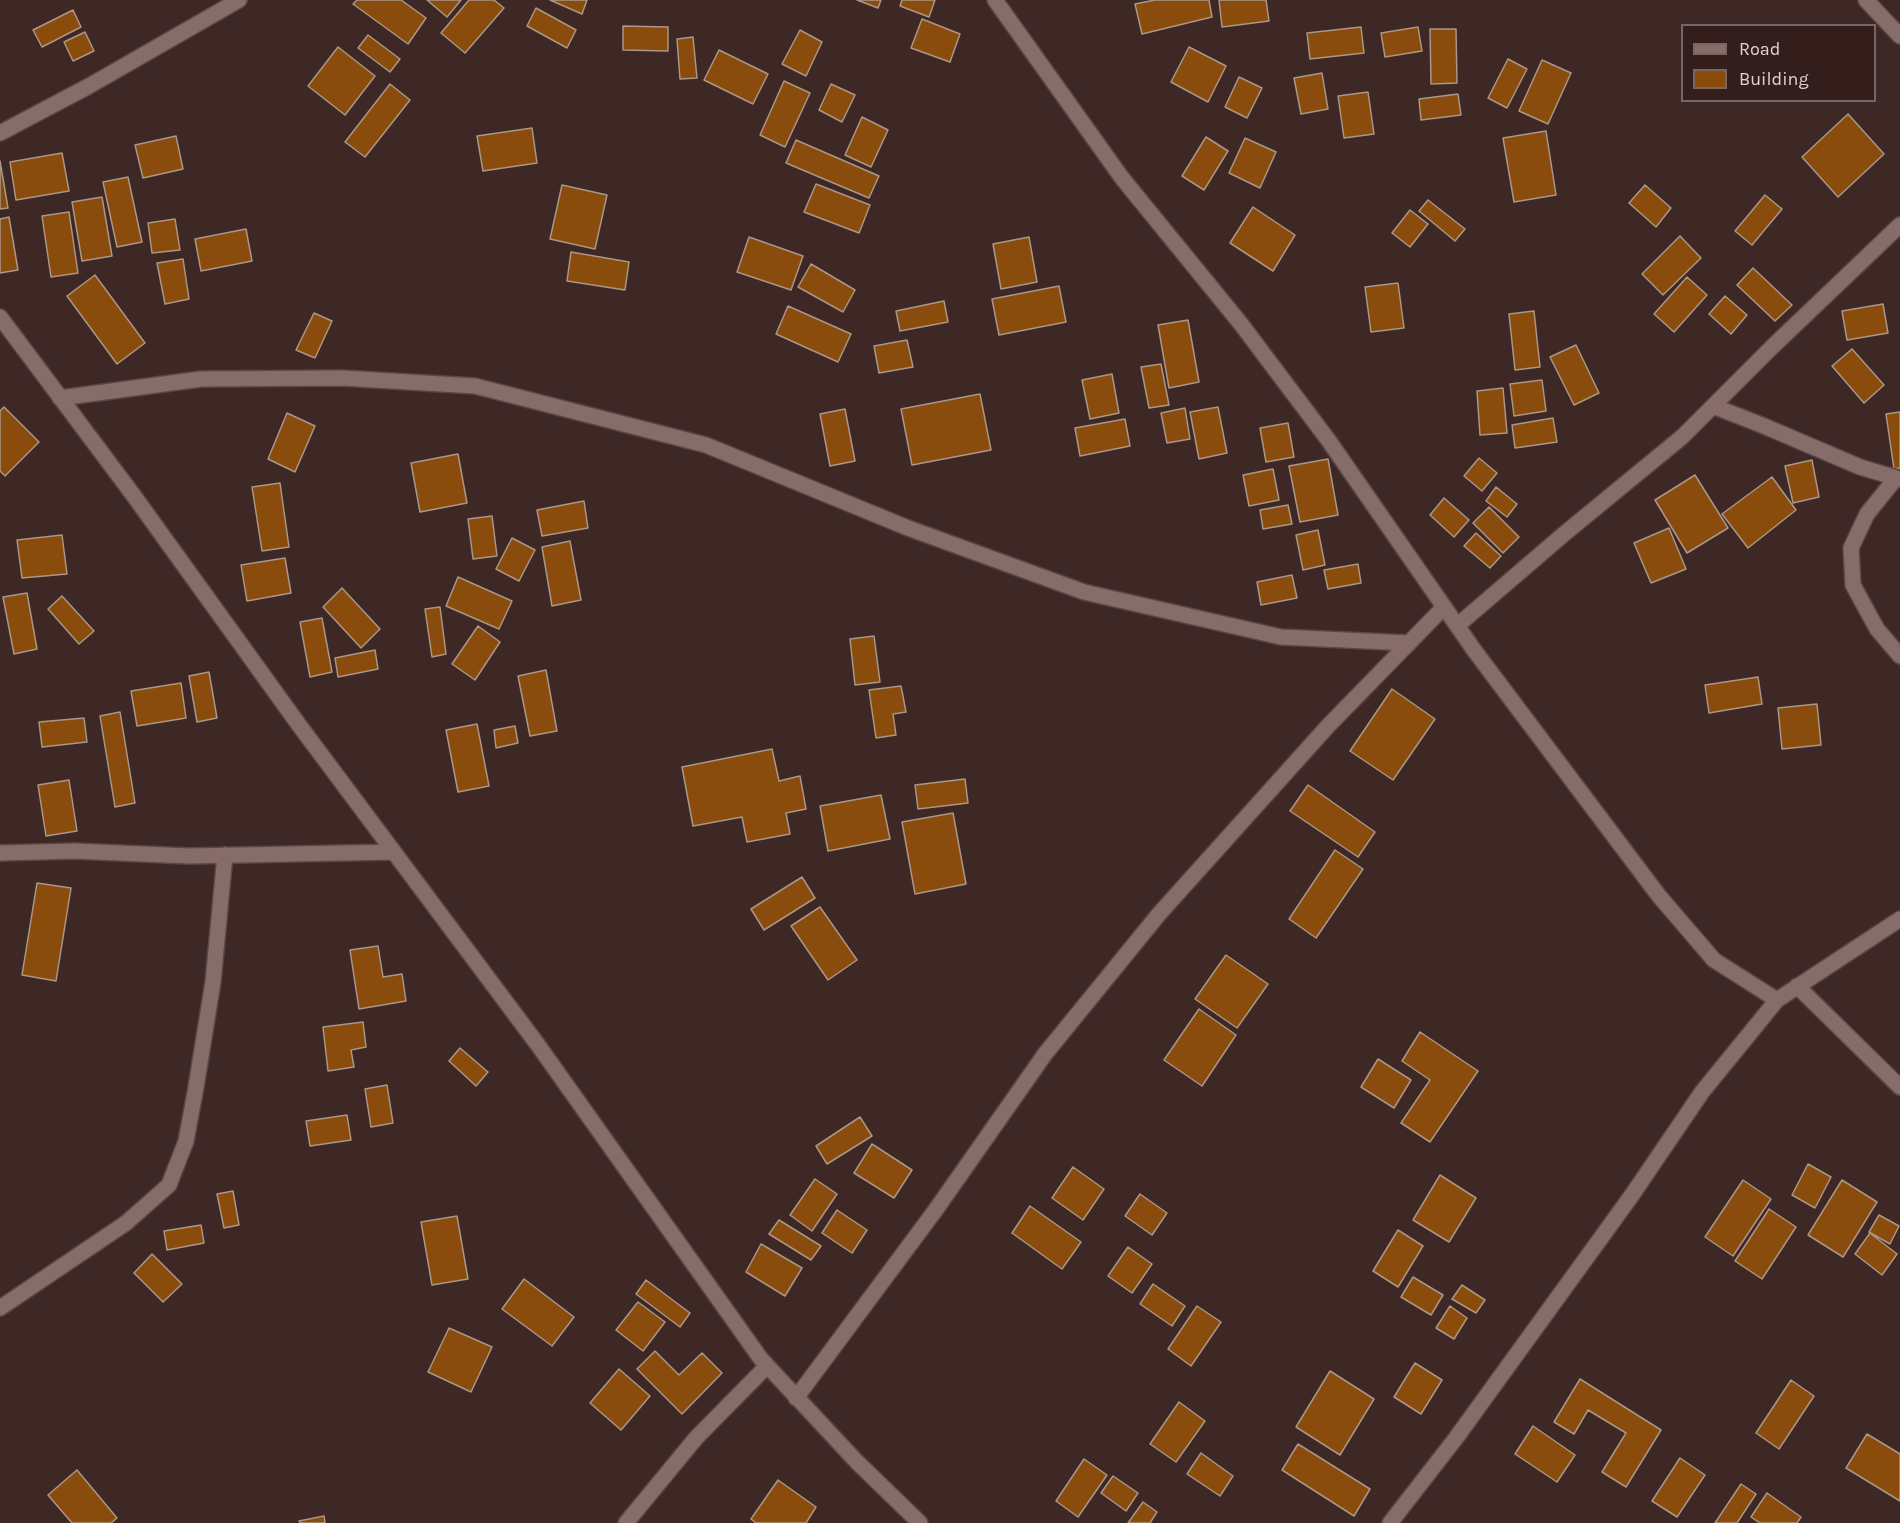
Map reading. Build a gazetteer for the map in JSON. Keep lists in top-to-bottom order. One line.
{"legend":["Road","Building"]}
